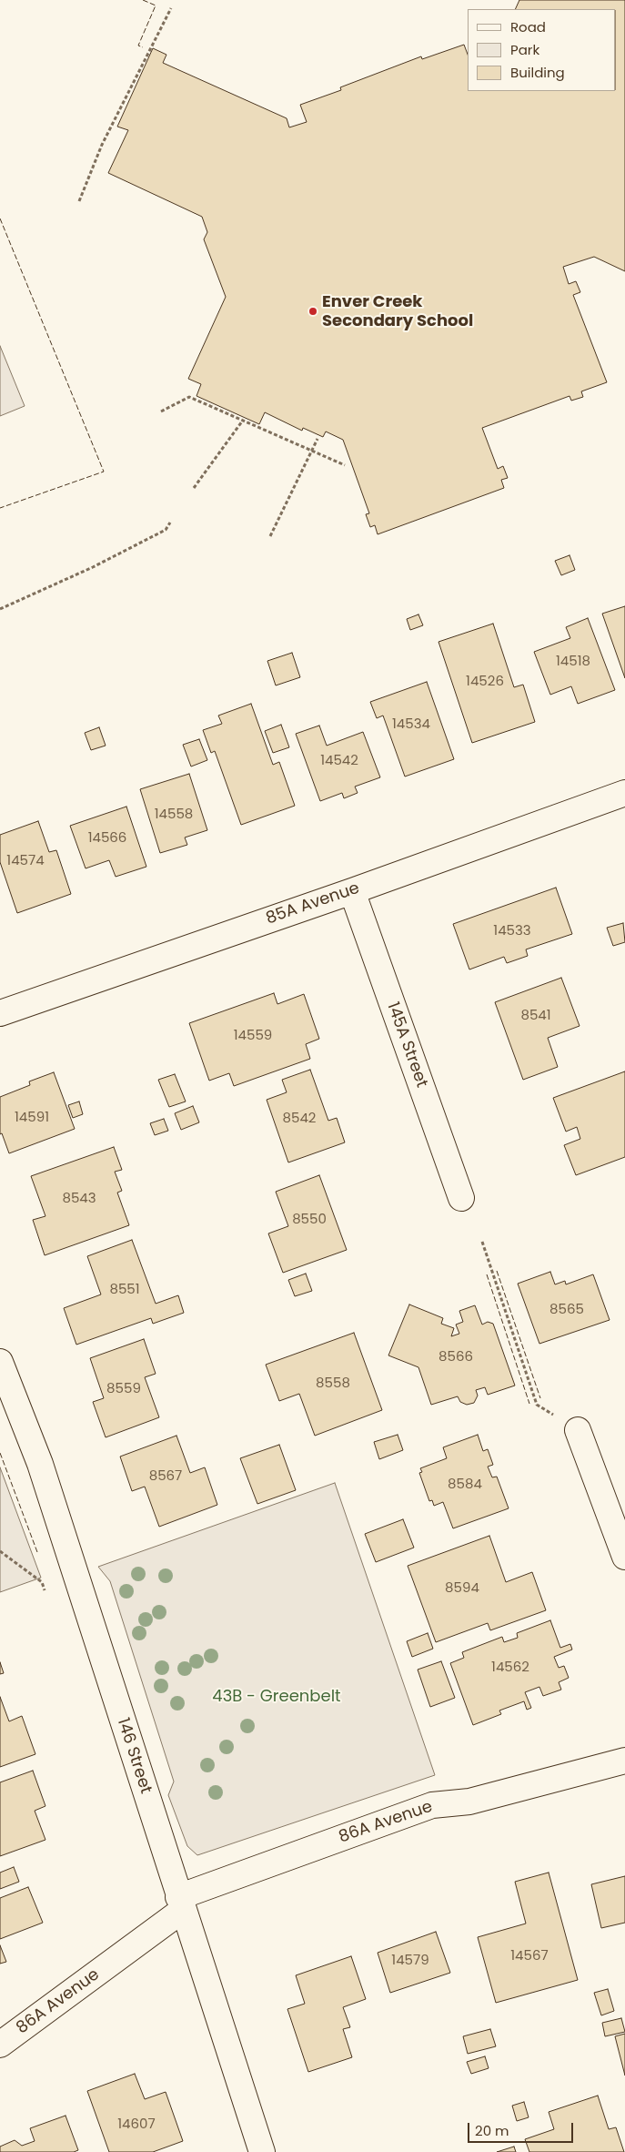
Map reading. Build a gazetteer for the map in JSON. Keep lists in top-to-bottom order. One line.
{"streets":{"street":["85A Avenue","145A Street","146 Street","86A Avenue"]},"crossings":[["85A Avenue","145A Street"],["146 Street","86A Avenue"]],"parks":["43B - Greenbelt"],"places":["Enver Creek Secondary School"],"house_numbers":["14518","14526","14534","14542","14558","14566","14574","14533","8541","14559","14591","8542","8543","8550","8551","8565","8566","8558","8559","8567","8584","8594","14562","14567","14579","14607"],"legend":["Road","Park","Building"],"scale_bar":"20 m"}
